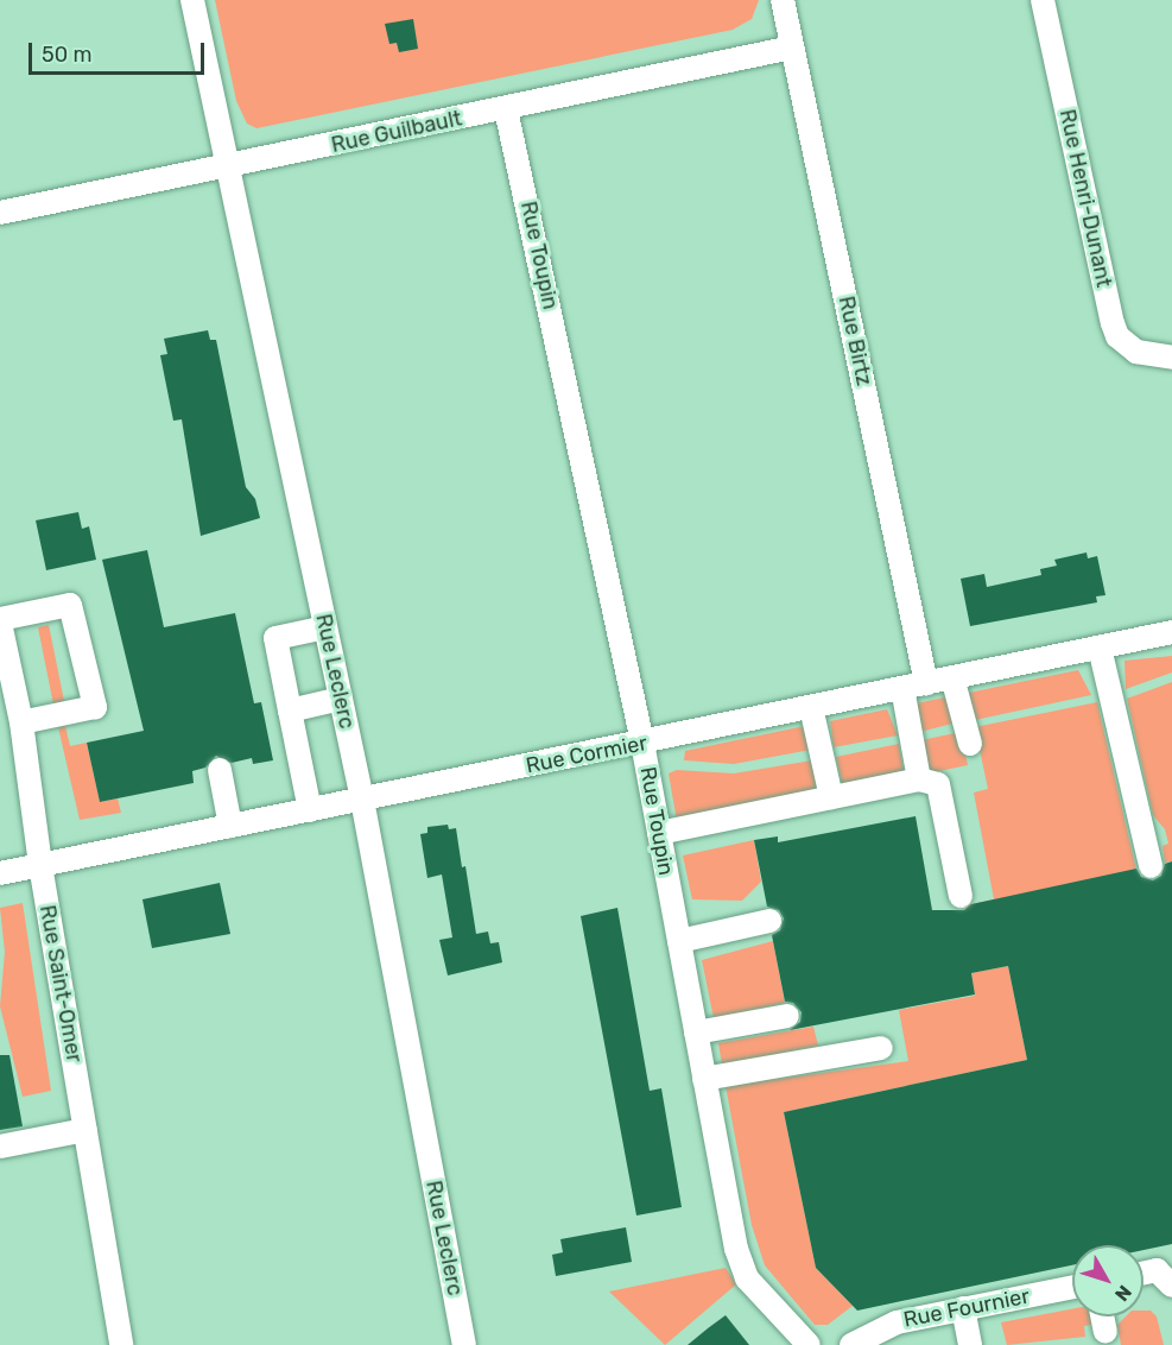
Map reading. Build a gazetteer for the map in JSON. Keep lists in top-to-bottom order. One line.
{"streets":{"street":["Rue Guilbault","Rue Henri-Dunant","Rue Toupin","Rue Birtz","Rue Leclerc","Rue Cormier","Rue Saint-Omer","Rue Fournier"]},"crossings":[["Rue Guilbault","Rue Toupin"],["Rue Guilbault","Rue Birtz"],["Rue Guilbault","Rue Leclerc"],["Rue Toupin","Rue Cormier"],["Rue Birtz","Rue Cormier"],["Rue Leclerc","Rue Cormier"],["Rue Cormier","Rue Saint-Omer"]],"scale_bar":"50 m","north":"bottom right"}
